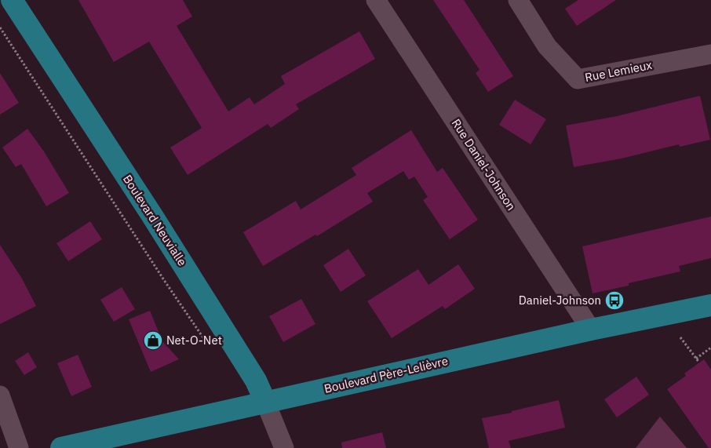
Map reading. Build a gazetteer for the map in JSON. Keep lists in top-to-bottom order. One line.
{"streets":{"main road":["Boulevard Neuvialle","Boulevard Père-Lelièvre"],"street":["Rue Lemieux","Rue Daniel-Johnson"]},"crossings":[["Rue Daniel-Johnson","Boulevard Père-Lelièvre"],["Boulevard Neuvialle","Boulevard Père-Lelièvre"]],"places":{"bus stop":["Daniel-Johnson"],"shop":["Net-O-Net"]}}
